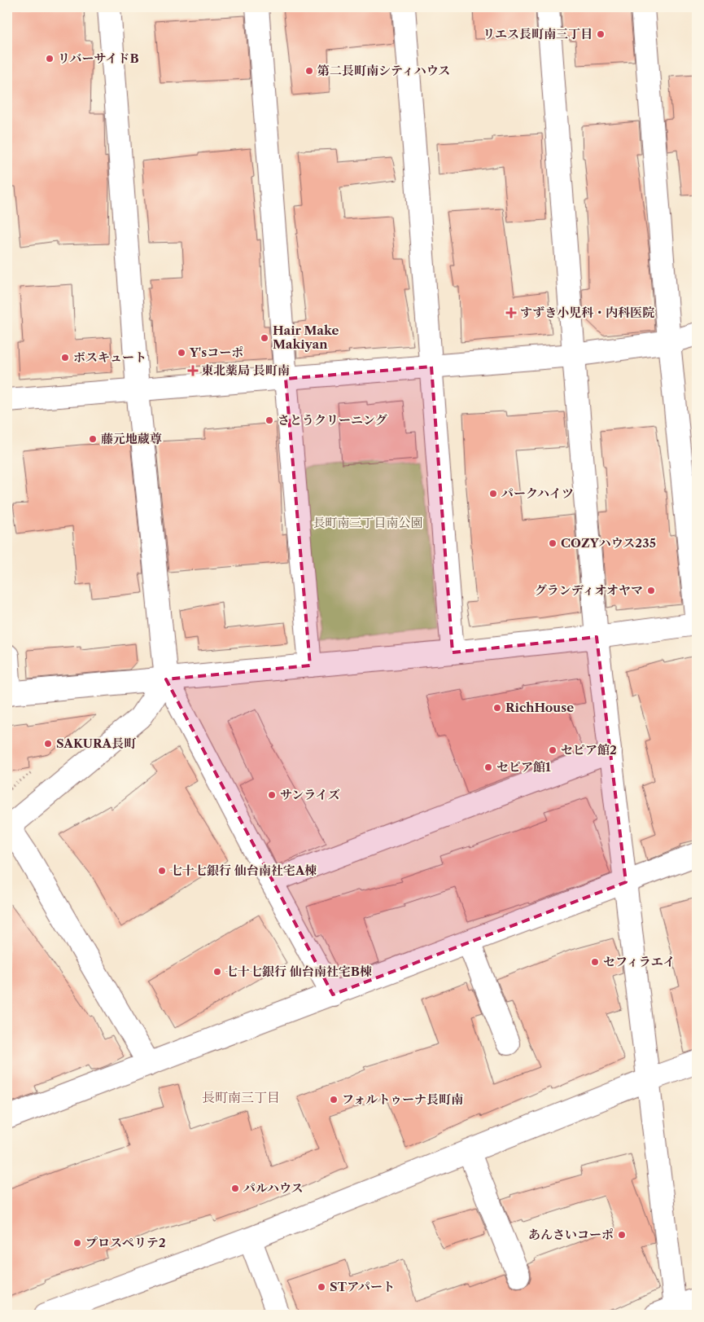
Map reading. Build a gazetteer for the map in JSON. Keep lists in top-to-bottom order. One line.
{"districts":["長町南三丁目"],"parks":["長町南三丁目南公園"],"places":{"other":["リエス長町南三丁目","リバーサイドB","第二長町南シティハウス","Hair Make Makiyan","Y'sコーポ","ボスキュート","さとうクリーニング","藤元地蔵尊","パークハイツ","COZYハウス235","グランディオオヤマ","RichHouse","SAKURA長町","セピア館2","セピア館1","サンライズ","七十七銀行 仙台南社宅A棟","セフィラエイ","七十七銀行 仙台南社宅B棟","フォルトゥーナ長町南","パルハウス","あんさいコーポ","プロスペリテ2","STアパート"],"health":["すずき小児科・内科医院","東北薬局 長町南"]}}
